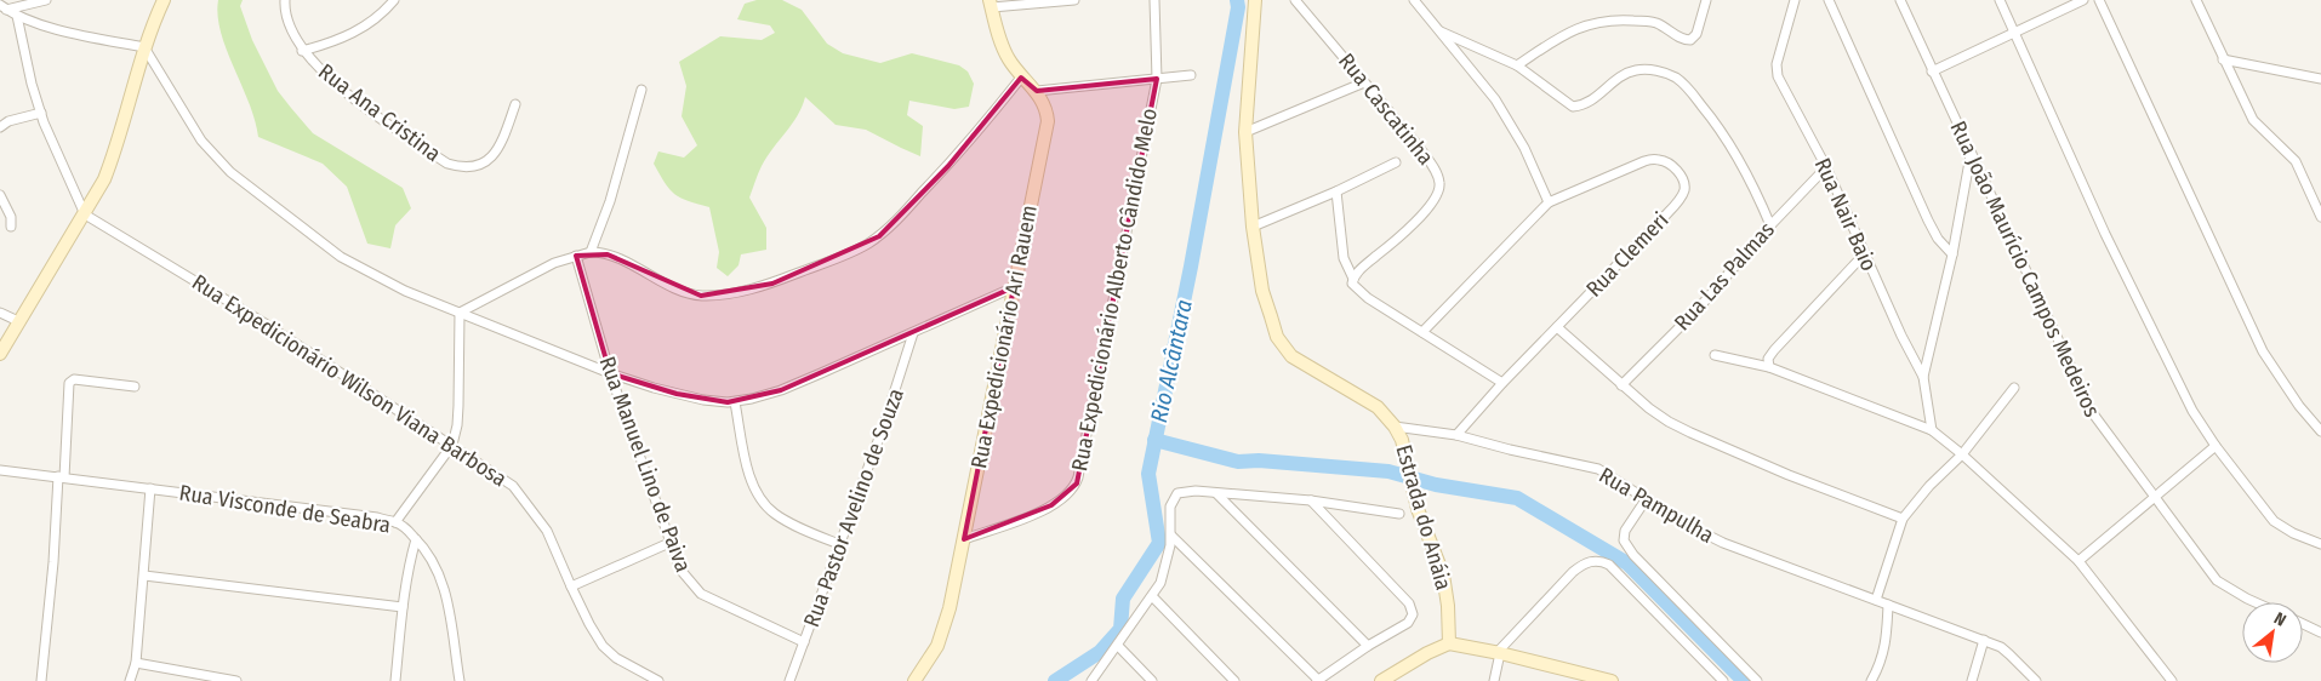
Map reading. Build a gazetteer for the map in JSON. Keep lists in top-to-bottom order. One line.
{"streets":{"street":["Rua Cascatinha","Rua Ana Cristina","Rua Nair Baio","Rua Clemeri","Rua João Maurício Campos Medeiros","Rua Las Palmas","Rua Expedicionário Alberto Cândido Melo","Rua Expedicionário Ari Rauem","Rua Expedicionário Wilson Viana Barbosa","Rua Manuel Lino de Paiva","Rua Pampulha","Rua Pastor Avelino de Souza","Rua Visconde de Seabra","Estrada do Anáia"]},"crossings":[["Rua Nair Baio","Rua Las Palmas"],["Rua Clemeri","Rua Pampulha"],["Rua Expedicionário Alberto Cândido Melo","Rua Expedicionário Ari Rauem"],["Rua Manuel Lino de Paiva","Rua Pastor Avelino de Souza"],["Rua Pampulha","Estrada do Anáia"]],"water":["Rio Alcântara"],"north":"top right"}
